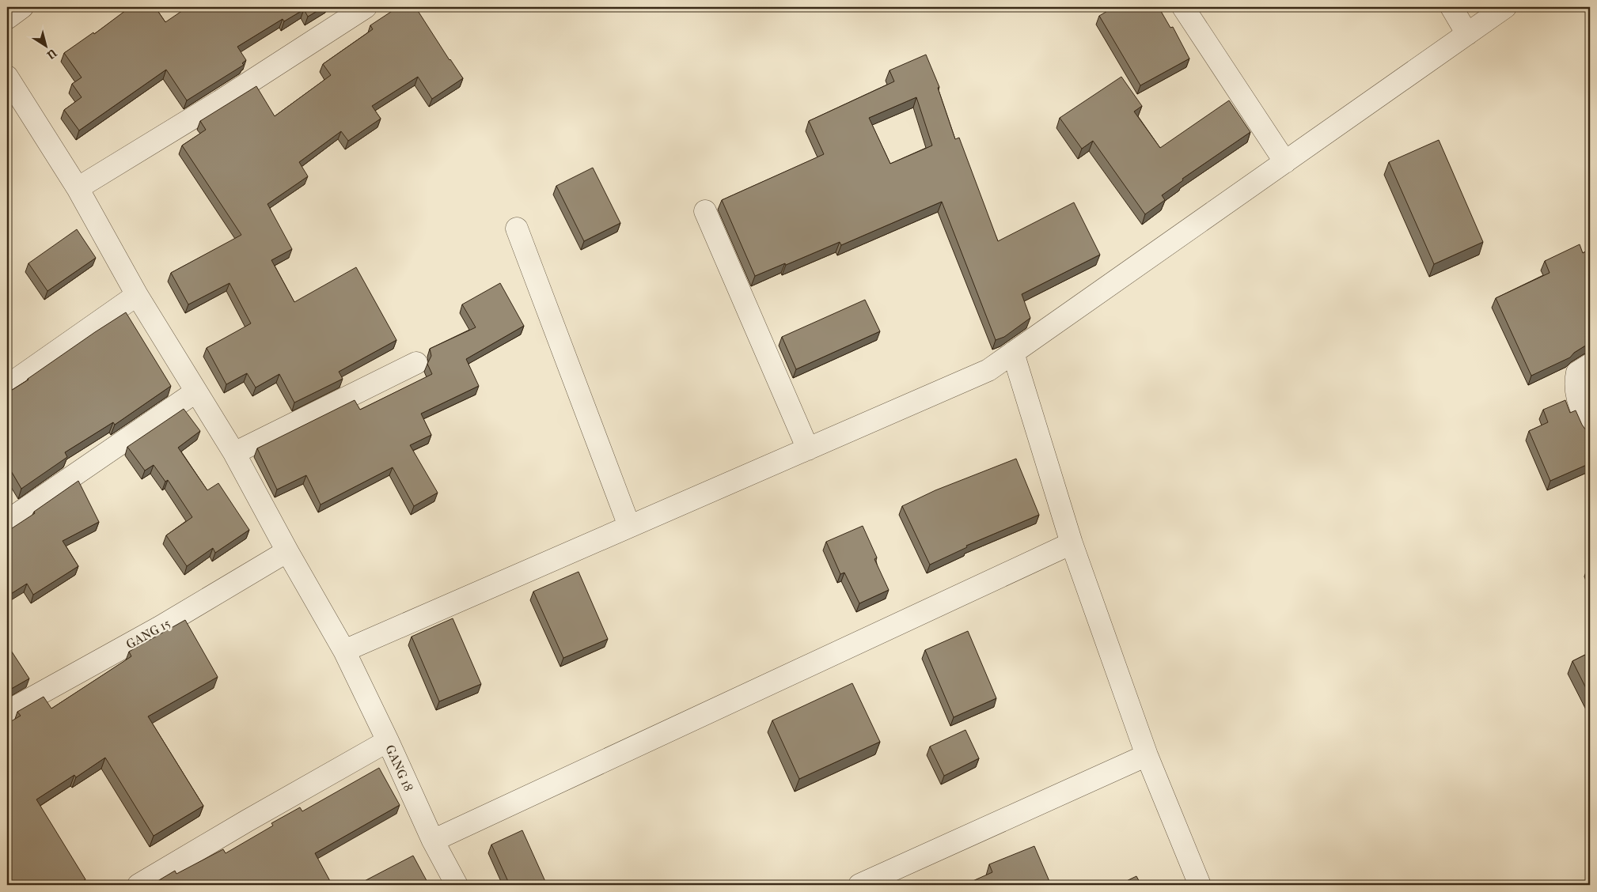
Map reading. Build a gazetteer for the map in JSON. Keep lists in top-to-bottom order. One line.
{"streets":{"street":["GANG 15","GANG 18"]},"crossings":[["GANG 15","GANG 18"]],"north":"bottom right"}
